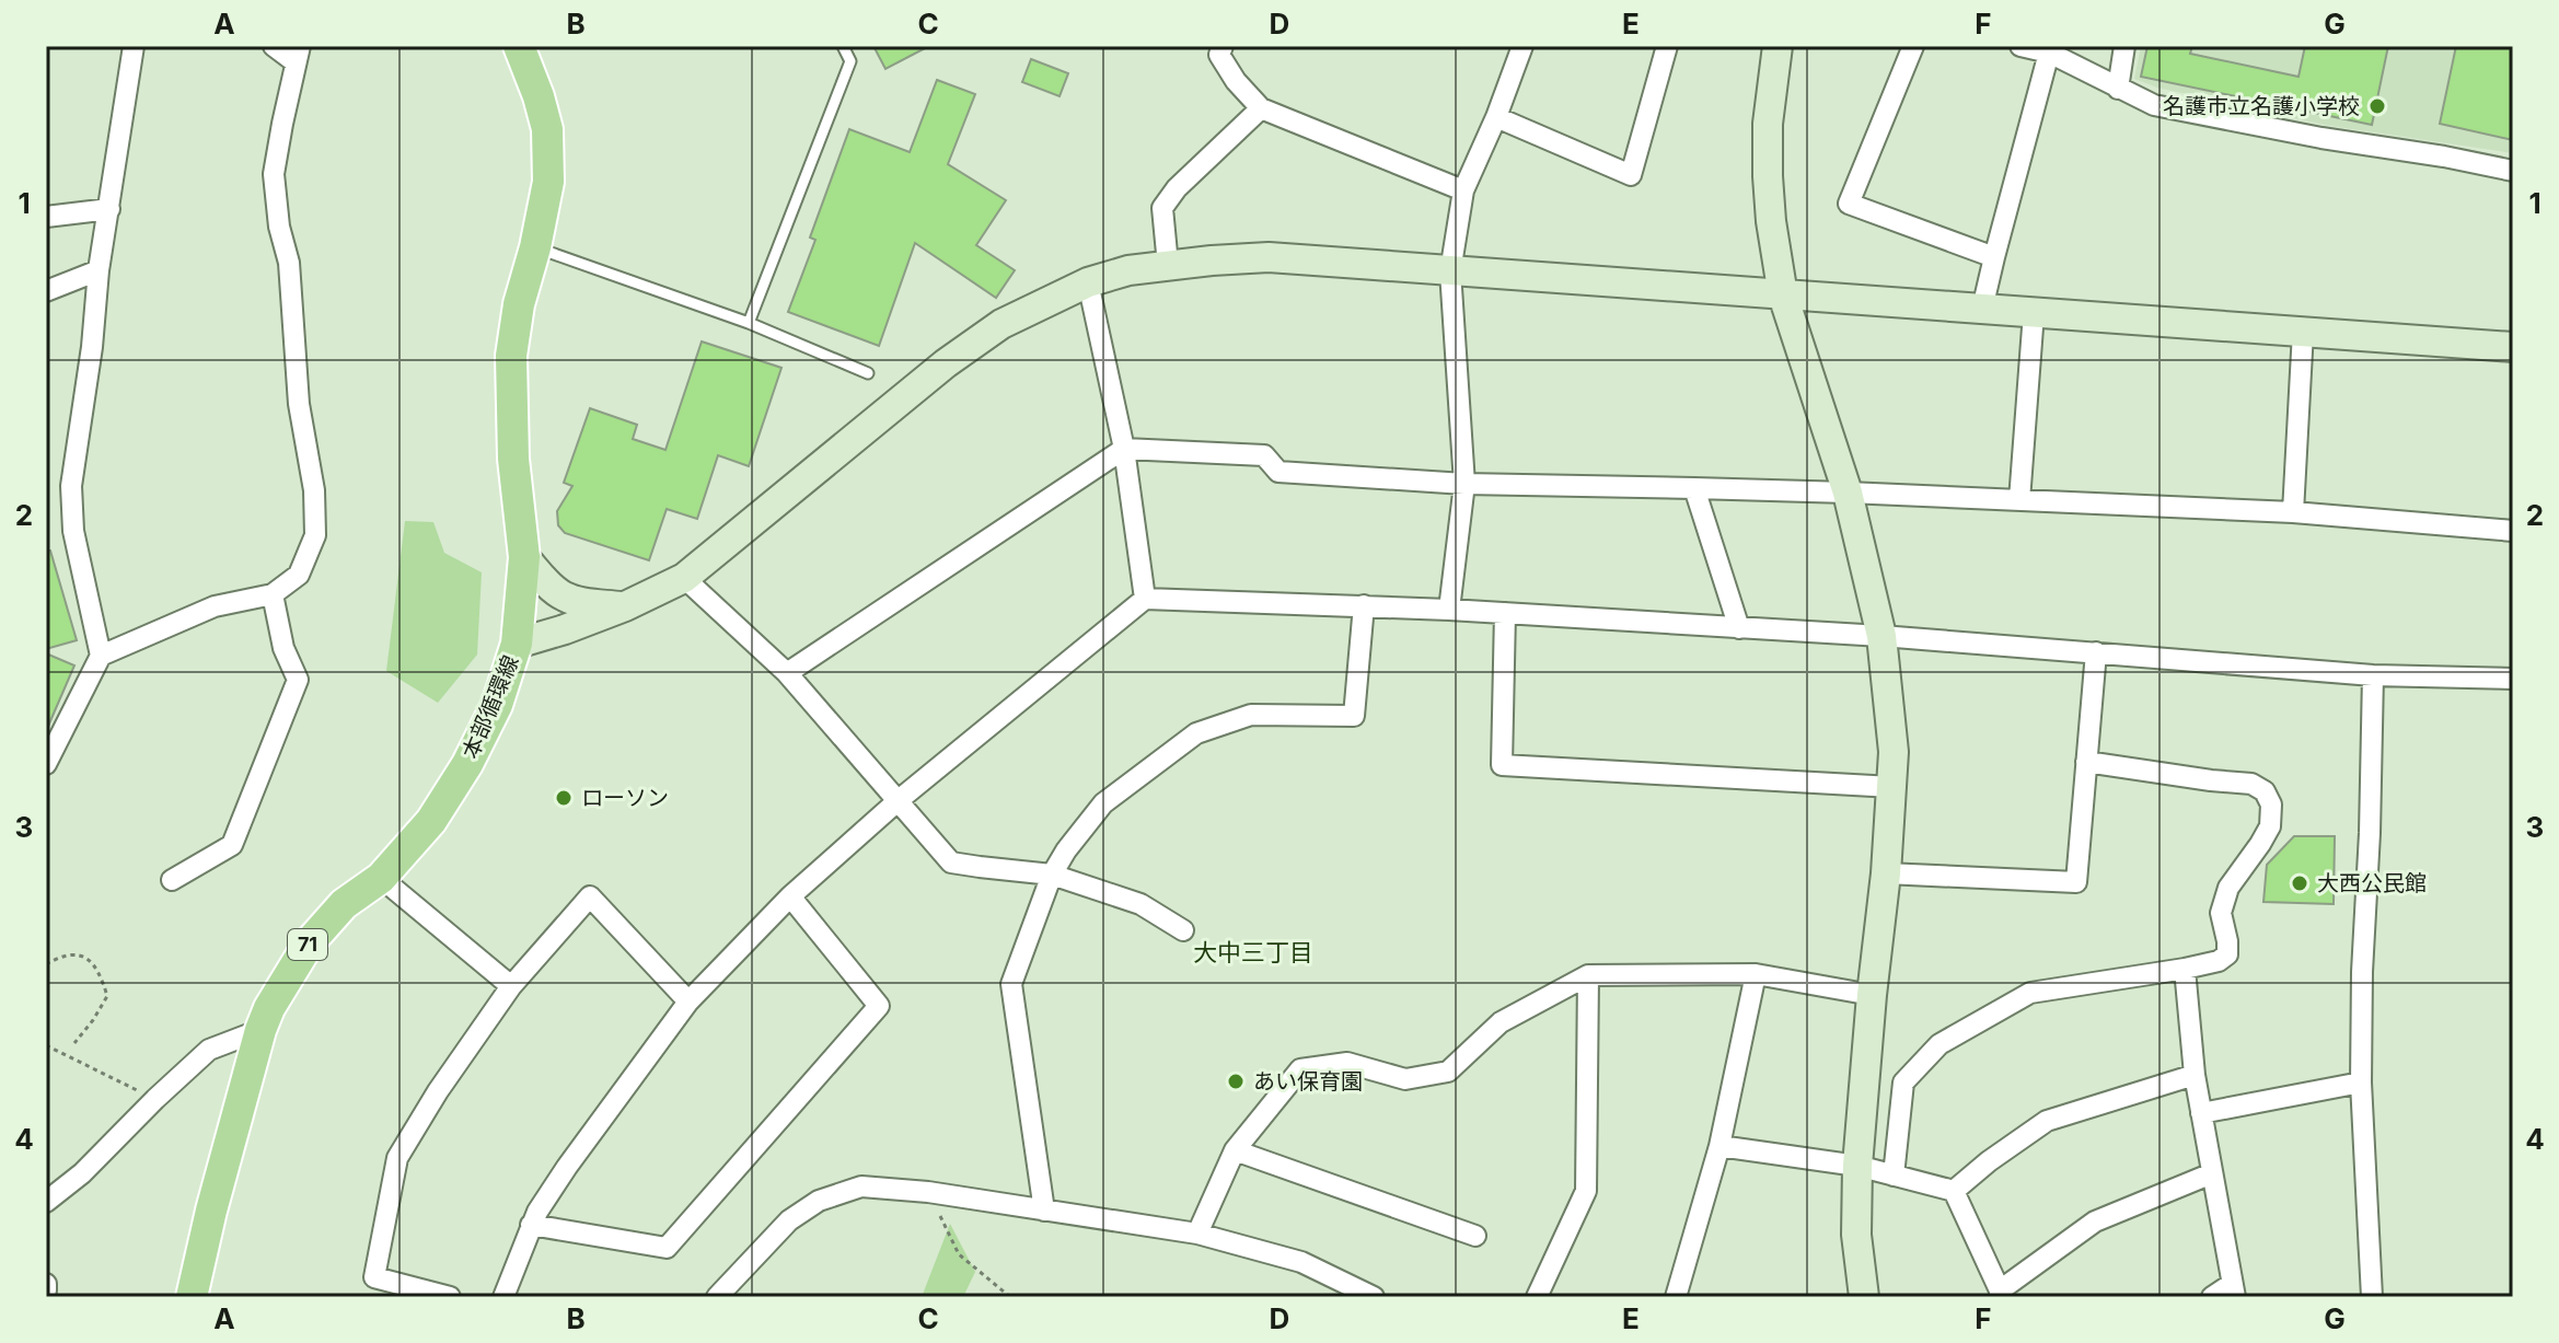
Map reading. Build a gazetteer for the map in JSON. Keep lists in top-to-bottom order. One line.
{"streets":{"main road":["本部循環線","71"]},"districts":["大中三丁目"],"places":["名護市立名護小学校","ローソン","大西公民館","あい保育園"],"grid":{"columns":["A","B","C","D","E","F","G"],"rows":["1","2","3","4"]}}
